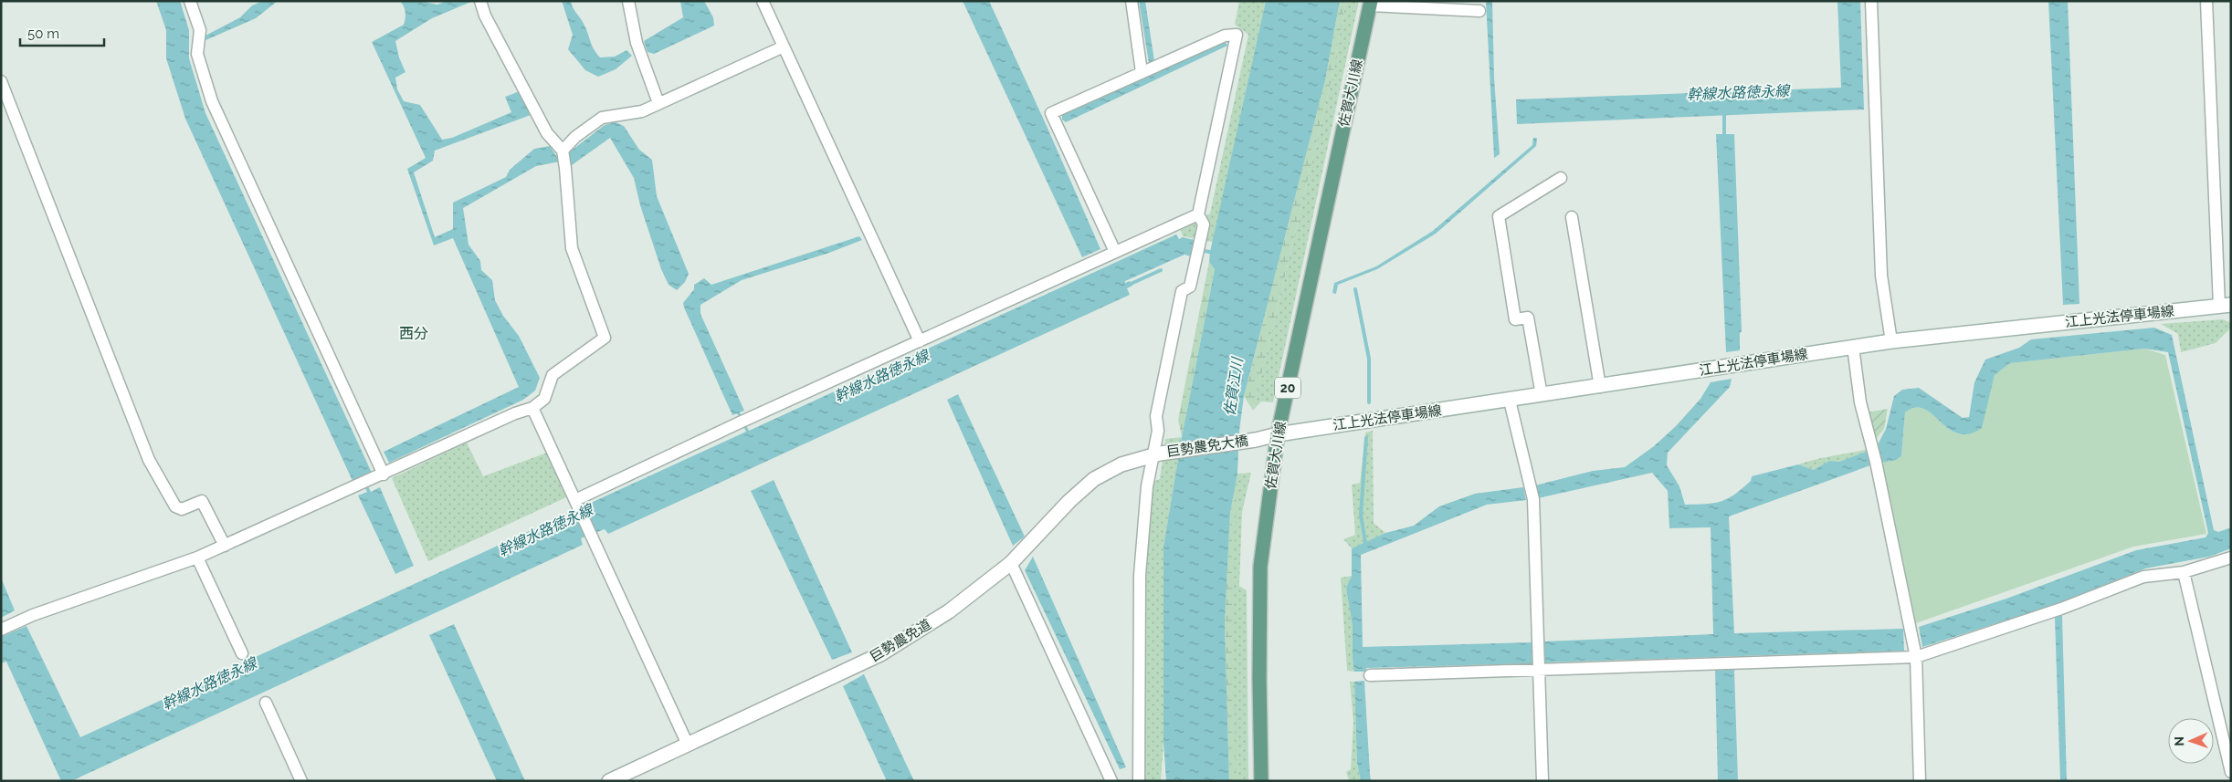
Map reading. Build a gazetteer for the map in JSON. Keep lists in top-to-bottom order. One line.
{"streets":{"main road":["佐賀大川線","江上光法停車場線","20","巨勢農免大橋","巨勢農免道"]},"crossings":[["佐賀大川線","江上光法停車場線"],["江上光法停車場線","巨勢農免大橋"],["巨勢農免大橋","巨勢農免道"]],"districts":["西分"],"water":["幹線水路徳永線","佐賀江川"],"scale_bar":"50 m","north":"left"}
